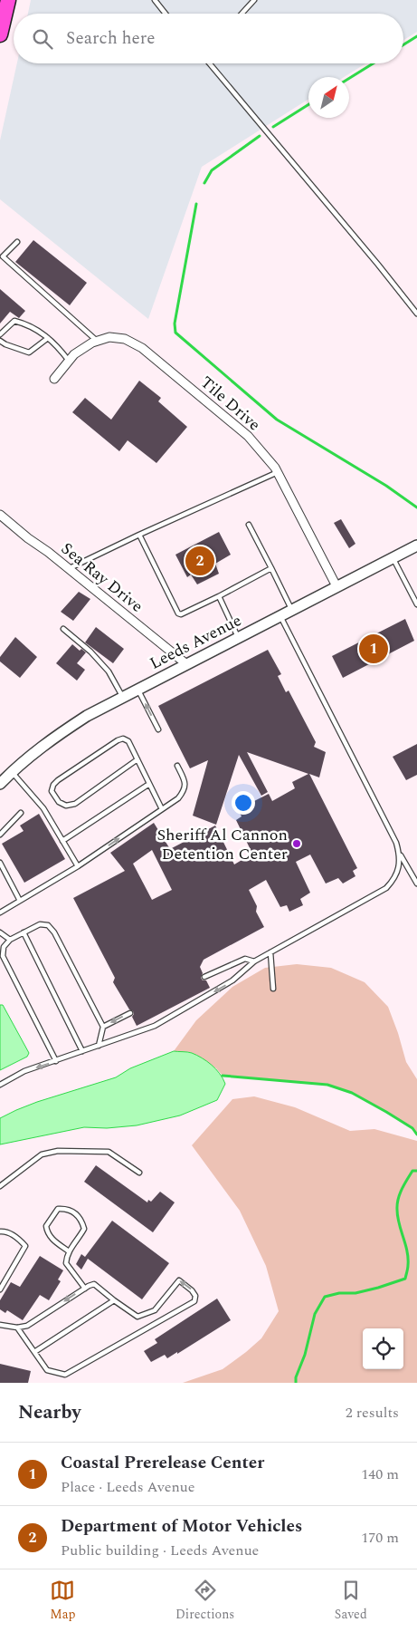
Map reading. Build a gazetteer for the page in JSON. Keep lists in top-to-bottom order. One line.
{"streets":{"street":["Tile Drive","Sea Ray Drive","Leeds Avenue"]},"crossings":[["Tile Drive","Leeds Avenue"],["Sea Ray Drive","Leeds Avenue"]],"places":["Sheriff Al Cannon Detention Center"],"north":"top right","page":{"search":"Search here","pins":["2","1"],"heading":["Nearby","2 results"],"list":[{"mark":"1","name":"Coastal Prerelease Center","note":"Place · Leeds Avenue","value":"140 m"},{"mark":"2","name":"Department of Motor Vehicles","note":"Public building · Leeds Avenue","value":"170 m"}],"nav":["Map","Directions","Saved"]}}
